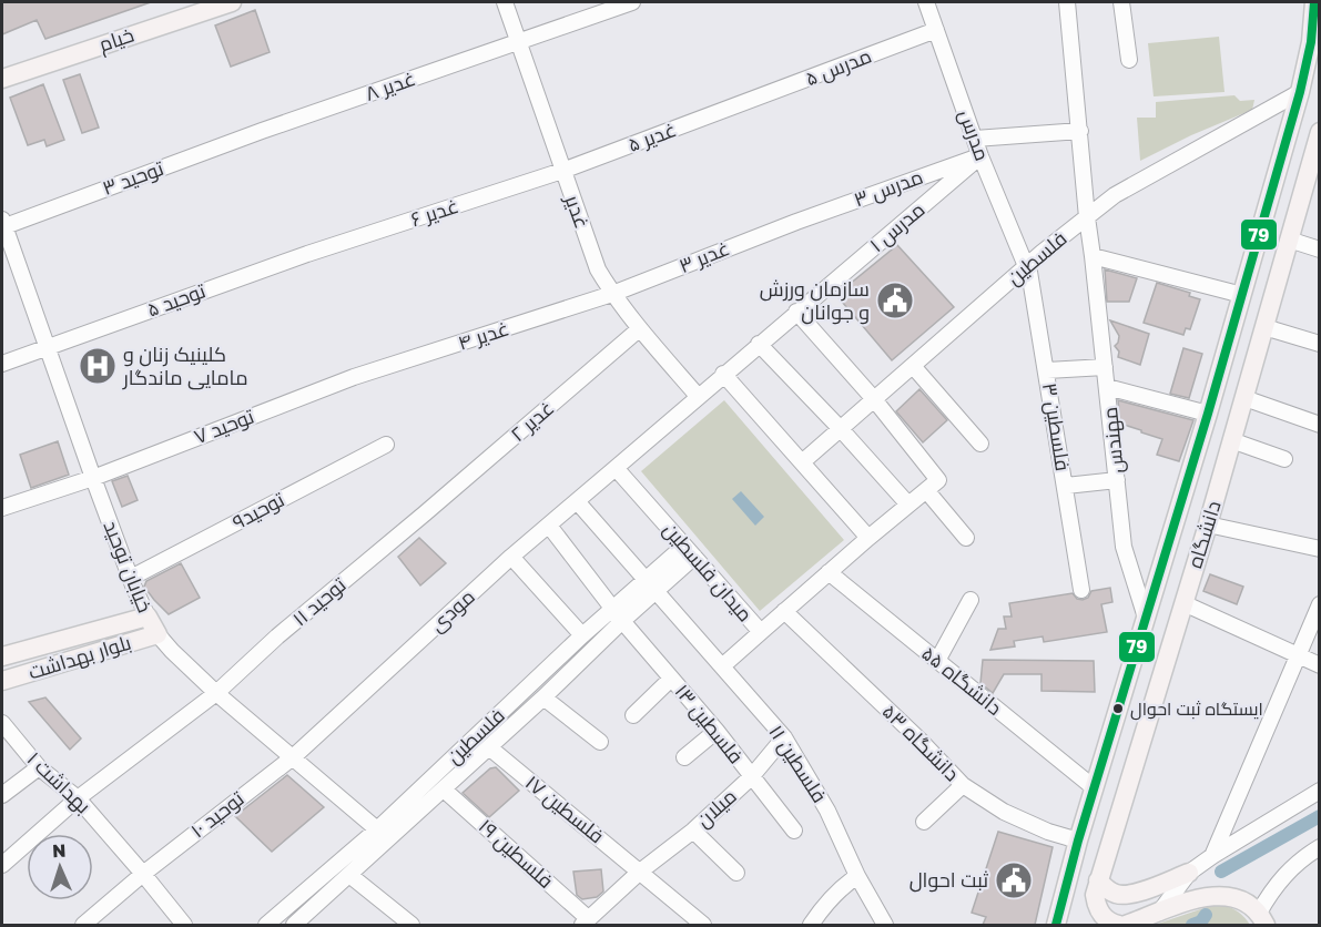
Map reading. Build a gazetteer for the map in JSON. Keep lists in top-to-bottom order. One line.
{"streets":{"main road":["خیام","دانشگاه","خیابان توحید","بلوار بهداشت"],"street":["مدرس ۵","غدیر ۸","مدرس","غدیر ۵","توحید ۳","مدرس ۳","غدیر","غدیر ۶","مدرس ۱","غدیر ۳","فلسطین","توحید ۵","غدیر ۴","غدیر ۲","توحید ۷","فلسطین ۳","مهندس","توحید۹","میدان فلسطین","توحید ۱۱","مودی","دانشگاه ۵۵","فلسطین ۱۳","دانشگاه ۵۳","فلسطین ۱۱","بهداشت ۱","میلان","فلسطین ۱۷","توحید ۱۰","فلسطین ۱۹"]},"crossings":[["مدرس ۵","مدرس"],["مدرس ۵","غدیر ۵"],["غدیر ۸","توحید ۳"],["غدیر ۸","غدیر"],["مدرس","مدرس ۳"],["مدرس","مدرس ۱"],["مدرس","فلسطین"],["مدرس","فلسطین ۳"],["غدیر ۵","غدیر"],["غدیر ۵","غدیر ۶"],["توحید ۳","خیابان توحید"],["مدرس ۳","مدرس ۱"],["مدرس ۳","غدیر ۳"],["غدیر","غدیر ۶"],["غدیر","غدیر ۳"],["غدیر","غدیر ۴"],["غدیر","غدیر ۲"],["غدیر ۶","توحید ۵"],["غدیر ۳","غدیر ۴"],["فلسطین","فلسطین ۳"],["فلسطین","مهندس"],["فلسطین","دانشگاه"],["فلسطین","خیابان توحید"],["فلسطین","میدان فلسطین"],["فلسطین","فلسطین ۱۳"],["فلسطین","فلسطین ۱۱"],["فلسطین","فلسطین ۱۷"],["فلسطین","فلسطین ۱۹"],["توحید ۵","خیابان توحید"],["غدیر ۴","توحید ۷"],["غدیر ۲","توحید ۱۱"],["توحید ۷","خیابان توحید"],["مهندس","دانشگاه"],["توحید۹","خیابان توحید"],["دانشگاه","دانشگاه ۵۵"],["دانشگاه","دانشگاه ۵۳"],["خیابان توحید","توحید ۱۱"],["خیابان توحید","مودی"],["خیابان توحید","بلوار بهداشت"],["خیابان توحید","توحید ۱۰"],["میدان فلسطین","مودی"],["میدان فلسطین","دانشگاه ۵۵"],["میدان فلسطین","دانشگاه ۵۳"],["توحید ۱۱","بهداشت ۱"],["مودی","فلسطین ۱۳"],["مودی","فلسطین ۱۱"],["مودی","توحید ۱۰"],["فلسطین ۱۳","میلان"],["فلسطین ۱۱","میلان"],["بهداشت ۱","توحید ۱۰"],["میلان","فلسطین ۱۷"],["میلان","فلسطین ۱۹"]],"places":{"public building":["سازمان ورزش و جوانان","ثبت احوال"],"hospital":["کلینیک زنان و مامایی ماندگار"],"other":["ایستگاه ثبت احوال"]},"lines":["transit line 79"],"north":"top"}
